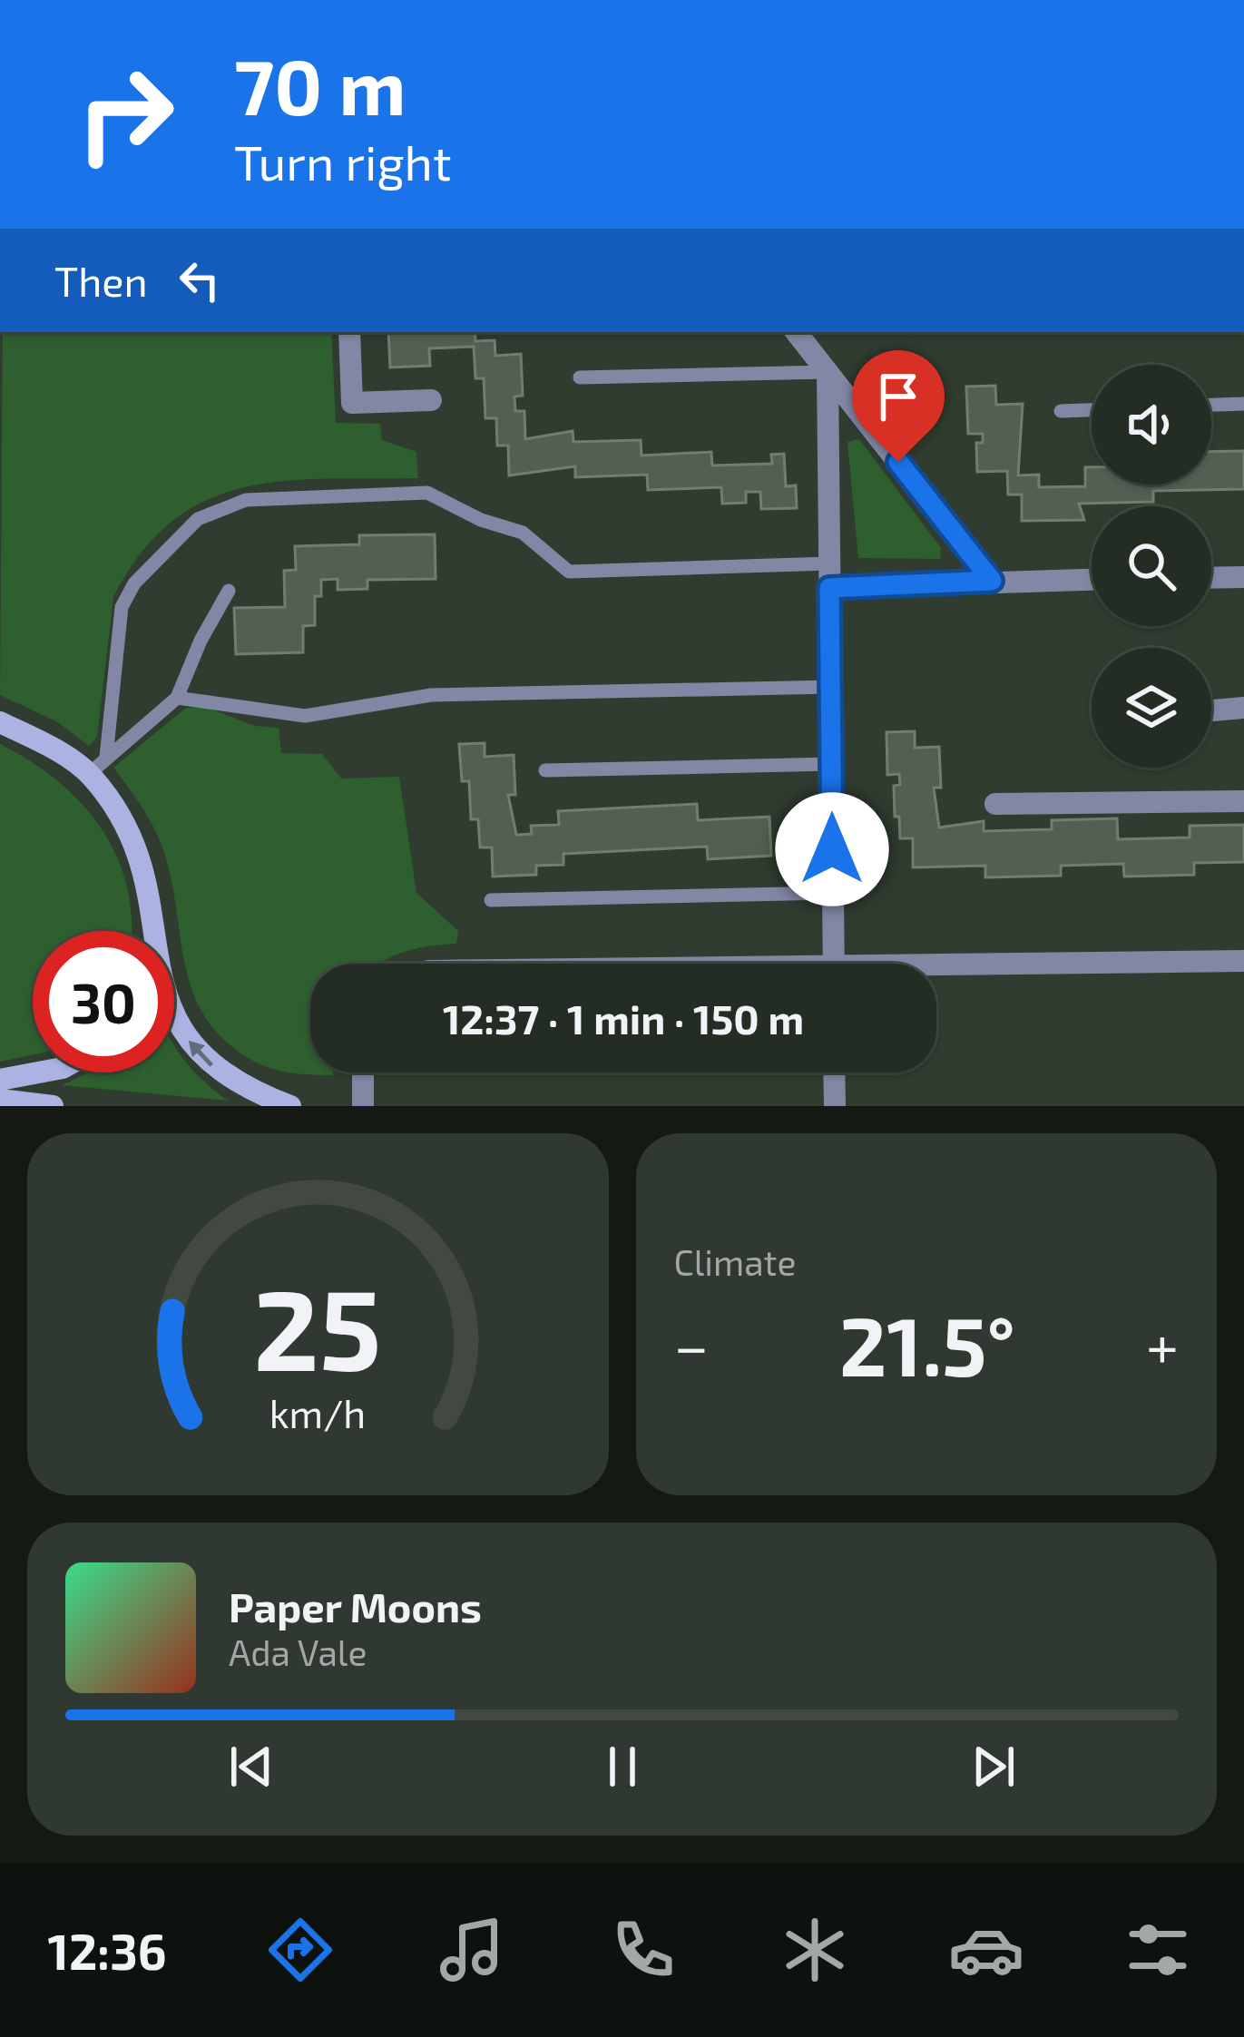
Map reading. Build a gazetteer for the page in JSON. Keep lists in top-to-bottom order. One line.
{"page":{"turn":["70 m","Turn right"],"then":"Then","limit":"30","trip":"12:37 · 1 min · 150 m","tile":"Climate","heat":["−","21.5°","+"],"song":["Paper Moons","Ada Vale"],"tabs":"12:36","gauge":["25","km/h"]}}
